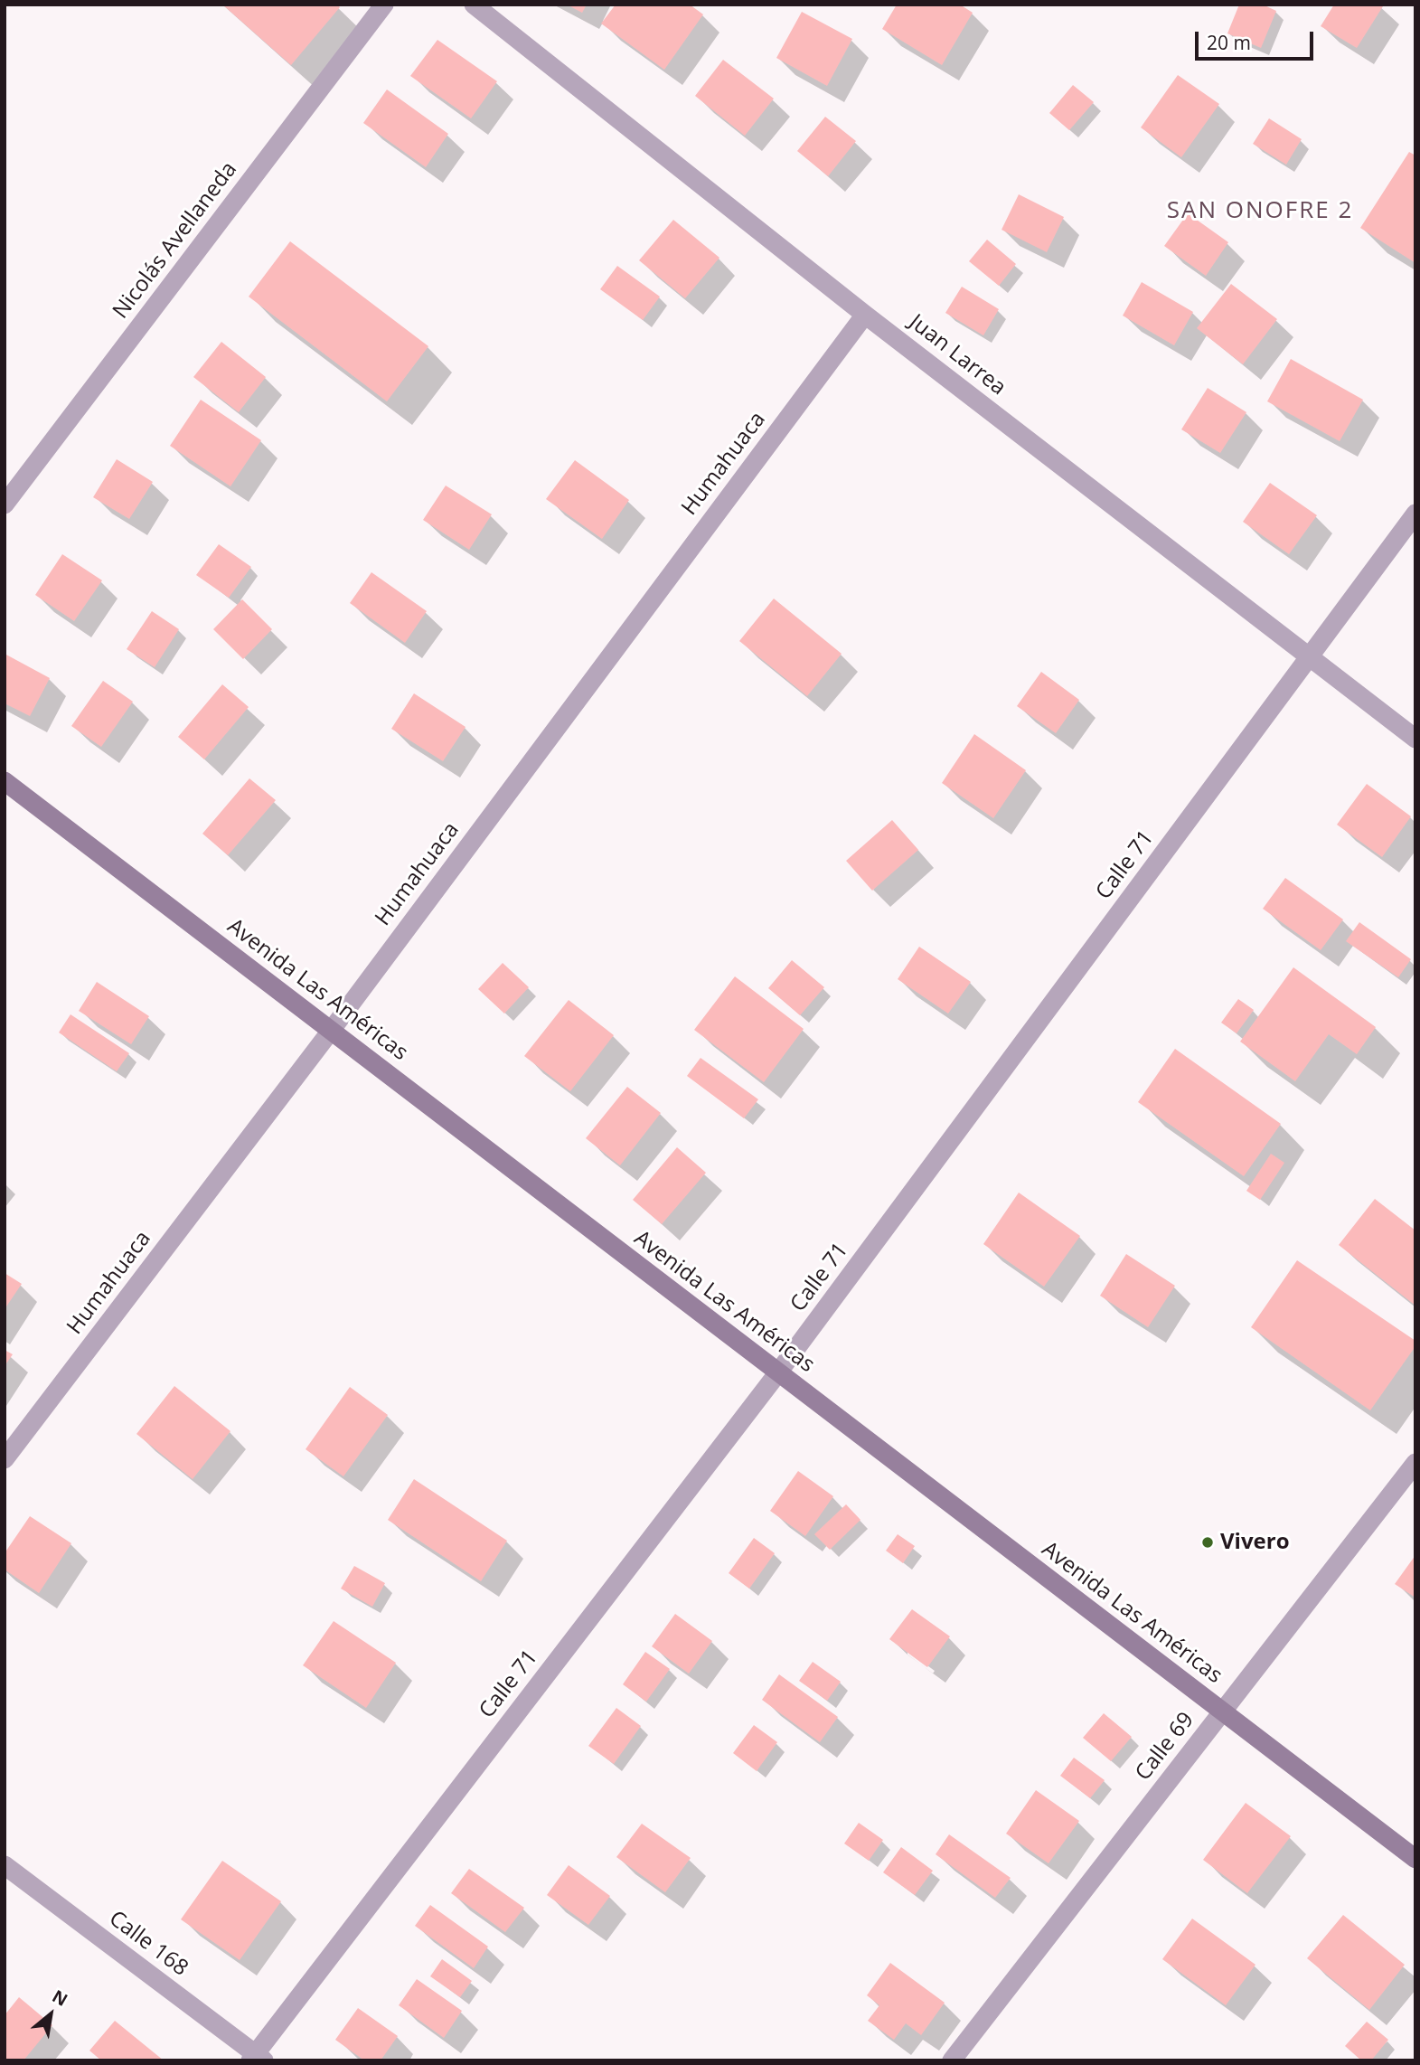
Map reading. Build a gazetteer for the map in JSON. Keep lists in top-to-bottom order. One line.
{"streets":{"main road":["Avenida Las Américas"],"street":["Nicolás Avellaneda","Juan Larrea","Humahuaca","Calle 71","Calle 69","Calle 168"]},"crossings":[["Juan Larrea","Humahuaca"],["Juan Larrea","Calle 71"],["Humahuaca","Avenida Las Américas"],["Calle 71","Avenida Las Américas"],["Calle 71","Calle 168"],["Avenida Las Américas","Calle 69"]],"districts":["SAN ONOFRE 2"],"places":["Vivero"],"scale_bar":"20 m","north":"top right"}
